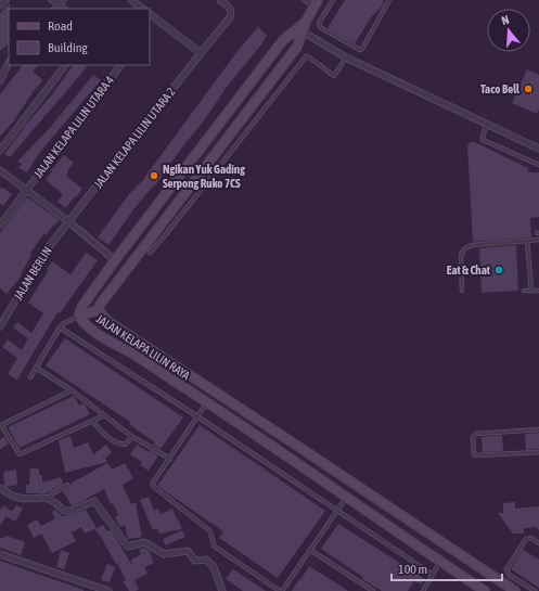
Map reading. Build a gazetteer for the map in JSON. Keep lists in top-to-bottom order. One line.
{"streets":{"street":["JALAN KELAPA LILIN UTARA 4","JALAN KELAPA LILIN UTARA 2","JALAN BERLIN","JALAN KELAPA LILIN RAYA"]},"crossings":[["JALAN KELAPA LILIN UTARA 2","JALAN BERLIN"]],"places":["Taco Bell","Ngikan Yuk Gading Serpong Ruko 7CS","Eat & Chat"],"legend":["Road","Building"],"scale_bar":"100 m","north":"top"}
